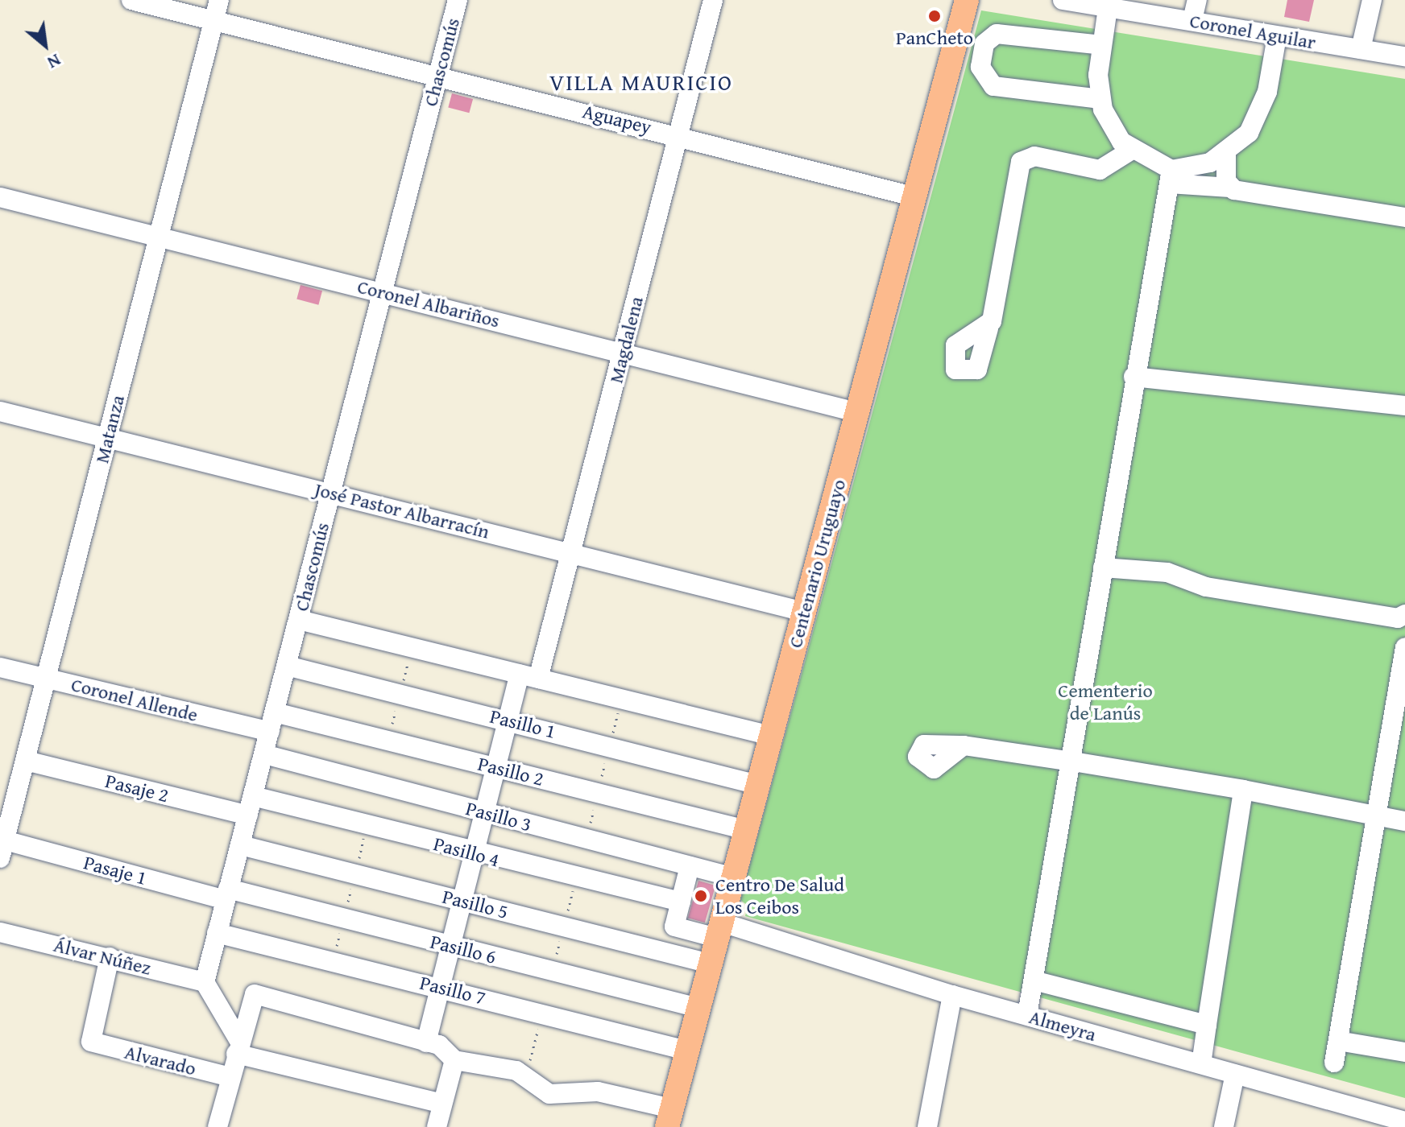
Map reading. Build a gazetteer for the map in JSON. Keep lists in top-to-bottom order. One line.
{"streets":{"main road":["Centenario Uruguayo"],"street":["Coronel Aguilar","Chascomús","Aguapey","Coronel Albariños","Magdalena","Matanza","José Pastor Albarracín","Coronel Allende","Pasillo 1","Pasillo 2","Pasaje 2","Pasillo 3","Pasillo 4","Pasaje 1","Pasillo 5","Pasillo 6","Álvar Núñez","Pasillo 7","Almeyra","Alvarado"]},"crossings":[["Chascomús","Aguapey"],["Chascomús","Coronel Albariños"],["Chascomús","José Pastor Albarracín"],["Chascomús","Coronel Allende"],["Chascomús","Pasillo 1"],["Chascomús","Pasillo 2"],["Chascomús","Pasaje 2"],["Chascomús","Pasillo 3"],["Chascomús","Pasillo 4"],["Chascomús","Pasaje 1"],["Chascomús","Pasillo 5"],["Chascomús","Pasillo 6"],["Chascomús","Álvar Núñez"],["Chascomús","Pasillo 7"],["Aguapey","Magdalena"],["Aguapey","Matanza"],["Aguapey","Centenario Uruguayo"],["Coronel Albariños","Magdalena"],["Coronel Albariños","Matanza"],["Coronel Albariños","Centenario Uruguayo"],["Magdalena","José Pastor Albarracín"],["Magdalena","Pasillo 1"],["Magdalena","Pasillo 2"],["Magdalena","Pasillo 3"],["Magdalena","Pasillo 4"],["Magdalena","Pasillo 5"],["Magdalena","Pasillo 6"],["Magdalena","Pasillo 7"],["Matanza","José Pastor Albarracín"],["Matanza","Coronel Allende"],["Matanza","Pasaje 2"],["Matanza","Pasaje 1"],["José Pastor Albarracín","Centenario Uruguayo"],["Centenario Uruguayo","Pasillo 1"],["Centenario Uruguayo","Pasillo 2"],["Centenario Uruguayo","Pasillo 3"],["Centenario Uruguayo","Pasillo 5"],["Centenario Uruguayo","Pasillo 6"],["Centenario Uruguayo","Pasillo 7"],["Centenario Uruguayo","Almeyra"],["Pasillo 4","Almeyra"],["Pasaje 1","Pasillo 6"],["Álvar Núñez","Alvarado"]],"districts":["VILLA MAURICIO"],"parks":["Cementerio de Lanús"],"places":["PanCheto","Centro De Salud Los Ceibos"],"north":"bottom right"}
